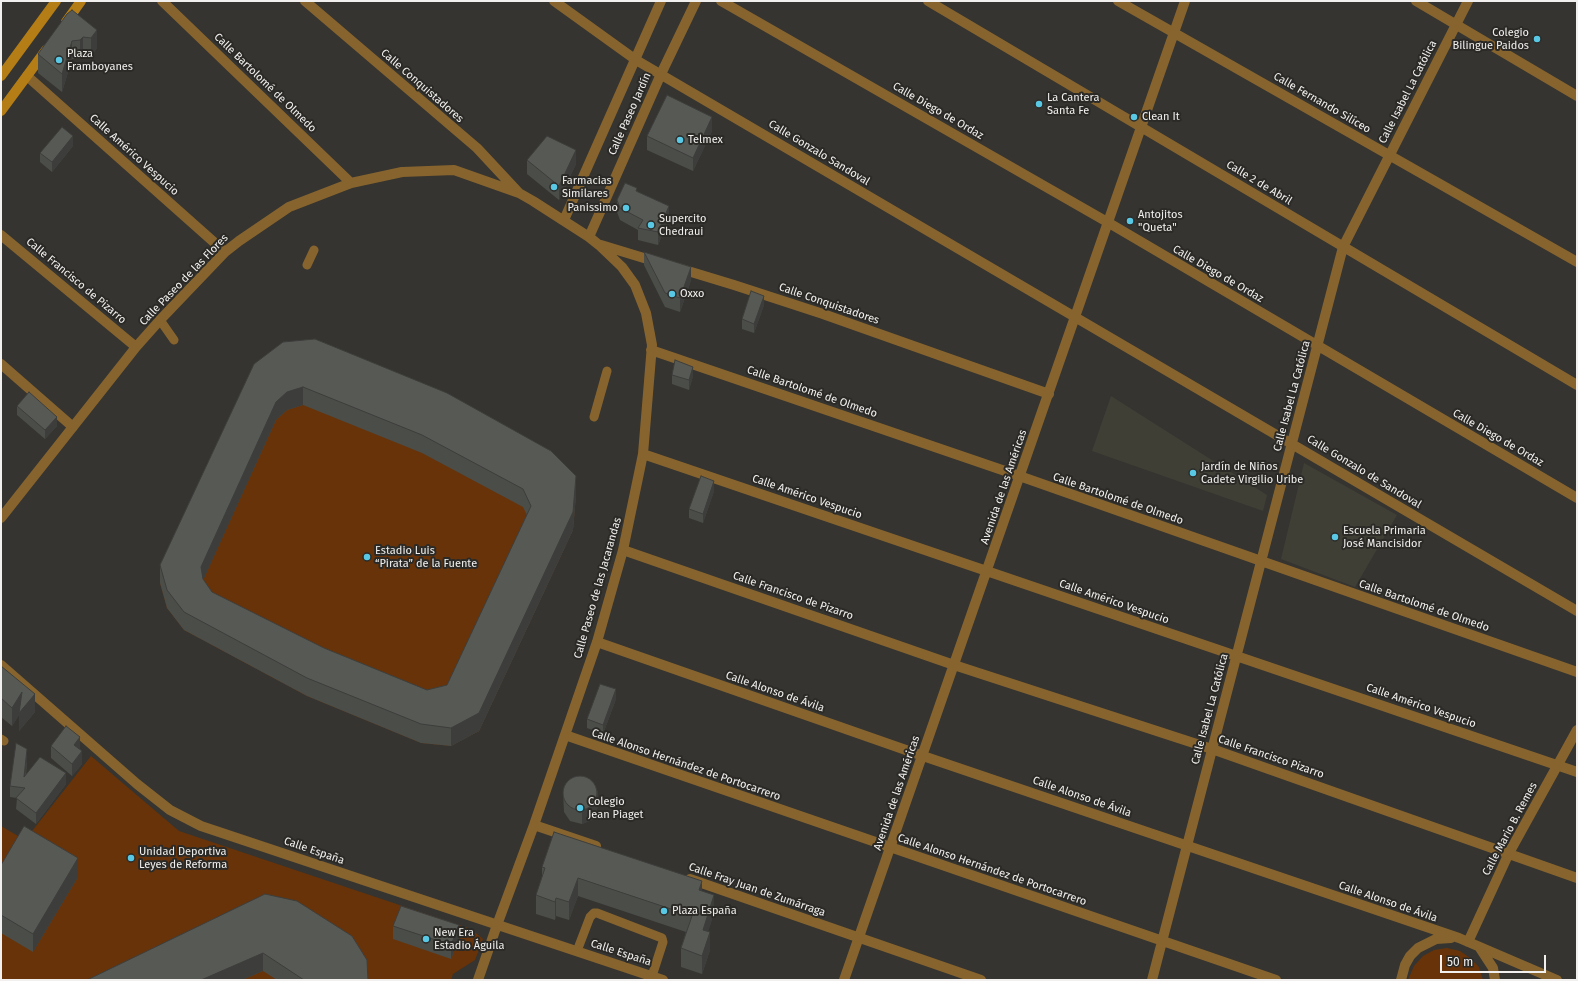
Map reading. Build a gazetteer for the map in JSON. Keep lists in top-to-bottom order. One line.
{"streets":{"street":["Calle Bartolomé de Olmedo","Calle Conquistadores","Calle Isabel La Católica","Calle Fernando Silíceo","Calle Diego de Ordaz","Calle Paseo Jardín","Calle Gonzalo Sandoval","Calle Américo Vespucio","Calle 2 de Abril","Calle Paseo de las Flores","Calle Francisco de Pizarro","Calle Gonzalo de Sandoval","Avenida de las Américas","Calle Paseo de las Jacarandas","Calle Alonso de Ávila","Calle Francisco Pizarro","Calle Alonso Hernández de Portocarrero","Calle Mario B. Remes","Calle España","Calle Fray Juan de Zumárraga"]},"crossings":[["Calle Bartolomé de Olmedo","Calle Isabel La Católica"],["Calle Bartolomé de Olmedo","Calle Paseo de las Flores"],["Calle Bartolomé de Olmedo","Avenida de las Américas"],["Calle Bartolomé de Olmedo","Calle Paseo de las Jacarandas"],["Calle Conquistadores","Calle Paseo de las Flores"],["Calle Conquistadores","Avenida de las Américas"],["Calle Conquistadores","Calle Paseo de las Jacarandas"],["Calle Isabel La Católica","Calle Fernando Silíceo"],["Calle Isabel La Católica","Calle Diego de Ordaz"],["Calle Isabel La Católica","Calle Américo Vespucio"],["Calle Isabel La Católica","Calle 2 de Abril"],["Calle Isabel La Católica","Calle Gonzalo de Sandoval"],["Calle Isabel La Católica","Calle Alonso de Ávila"],["Calle Isabel La Católica","Calle Francisco Pizarro"],["Calle Isabel La Católica","Calle Alonso Hernández de Portocarrero"],["Calle Fernando Silíceo","Avenida de las Américas"],["Calle Diego de Ordaz","Avenida de las Américas"],["Calle Paseo Jardín","Calle Gonzalo Sandoval"],["Calle Paseo Jardín","Calle Paseo de las Flores"],["Calle Paseo Jardín","Calle Paseo de las Jacarandas"],["Calle Gonzalo Sandoval","Calle Gonzalo de Sandoval"],["Calle Gonzalo Sandoval","Avenida de las Américas"],["Calle Américo Vespucio","Calle Paseo de las Flores"],["Calle Américo Vespucio","Avenida de las Américas"],["Calle Américo Vespucio","Calle Paseo de las Jacarandas"],["Calle Américo Vespucio","Calle Mario B. Remes"],["Calle 2 de Abril","Avenida de las Américas"],["Calle Paseo de las Flores","Calle Francisco de Pizarro"],["Calle Paseo de las Flores","Calle Paseo de las Jacarandas"],["Calle Francisco de Pizarro","Avenida de las Américas"],["Calle Francisco de Pizarro","Calle Paseo de las Jacarandas"],["Calle Francisco de Pizarro","Calle Francisco Pizarro"],["Calle Gonzalo de Sandoval","Avenida de las Américas"],["Avenida de las Américas","Calle Alonso de Ávila"],["Avenida de las Américas","Calle Francisco Pizarro"],["Avenida de las Américas","Calle Alonso Hernández de Portocarrero"],["Avenida de las Américas","Calle Fray Juan de Zumárraga"],["Calle Paseo de las Jacarandas","Calle Alonso de Ávila"],["Calle Paseo de las Jacarandas","Calle Alonso Hernández de Portocarrero"],["Calle Paseo de las Jacarandas","Calle España"],["Calle Alonso de Ávila","Calle Mario B. Remes"],["Calle Francisco Pizarro","Calle Mario B. Remes"]],"places":["Colegio Bilingue Paidos","Plaza Framboyanes","La Cantera Santa Fe","Clean It","Telmex","Farmacias Similares","Panissimo","Antojitos \"Queta\"","Supercito Chedraui","Oxxo","Jardín de Niños Cadete Virgilio Uribe","Escuela Primaria José Mancisidor","Estadio Luis “Pirata” de la Fuente","Colegio Jean Piaget","Unidad Deportiva Leyes de Reforma","Plaza España","New Era Estadio Águila"],"scale_bar":"50 m"}
